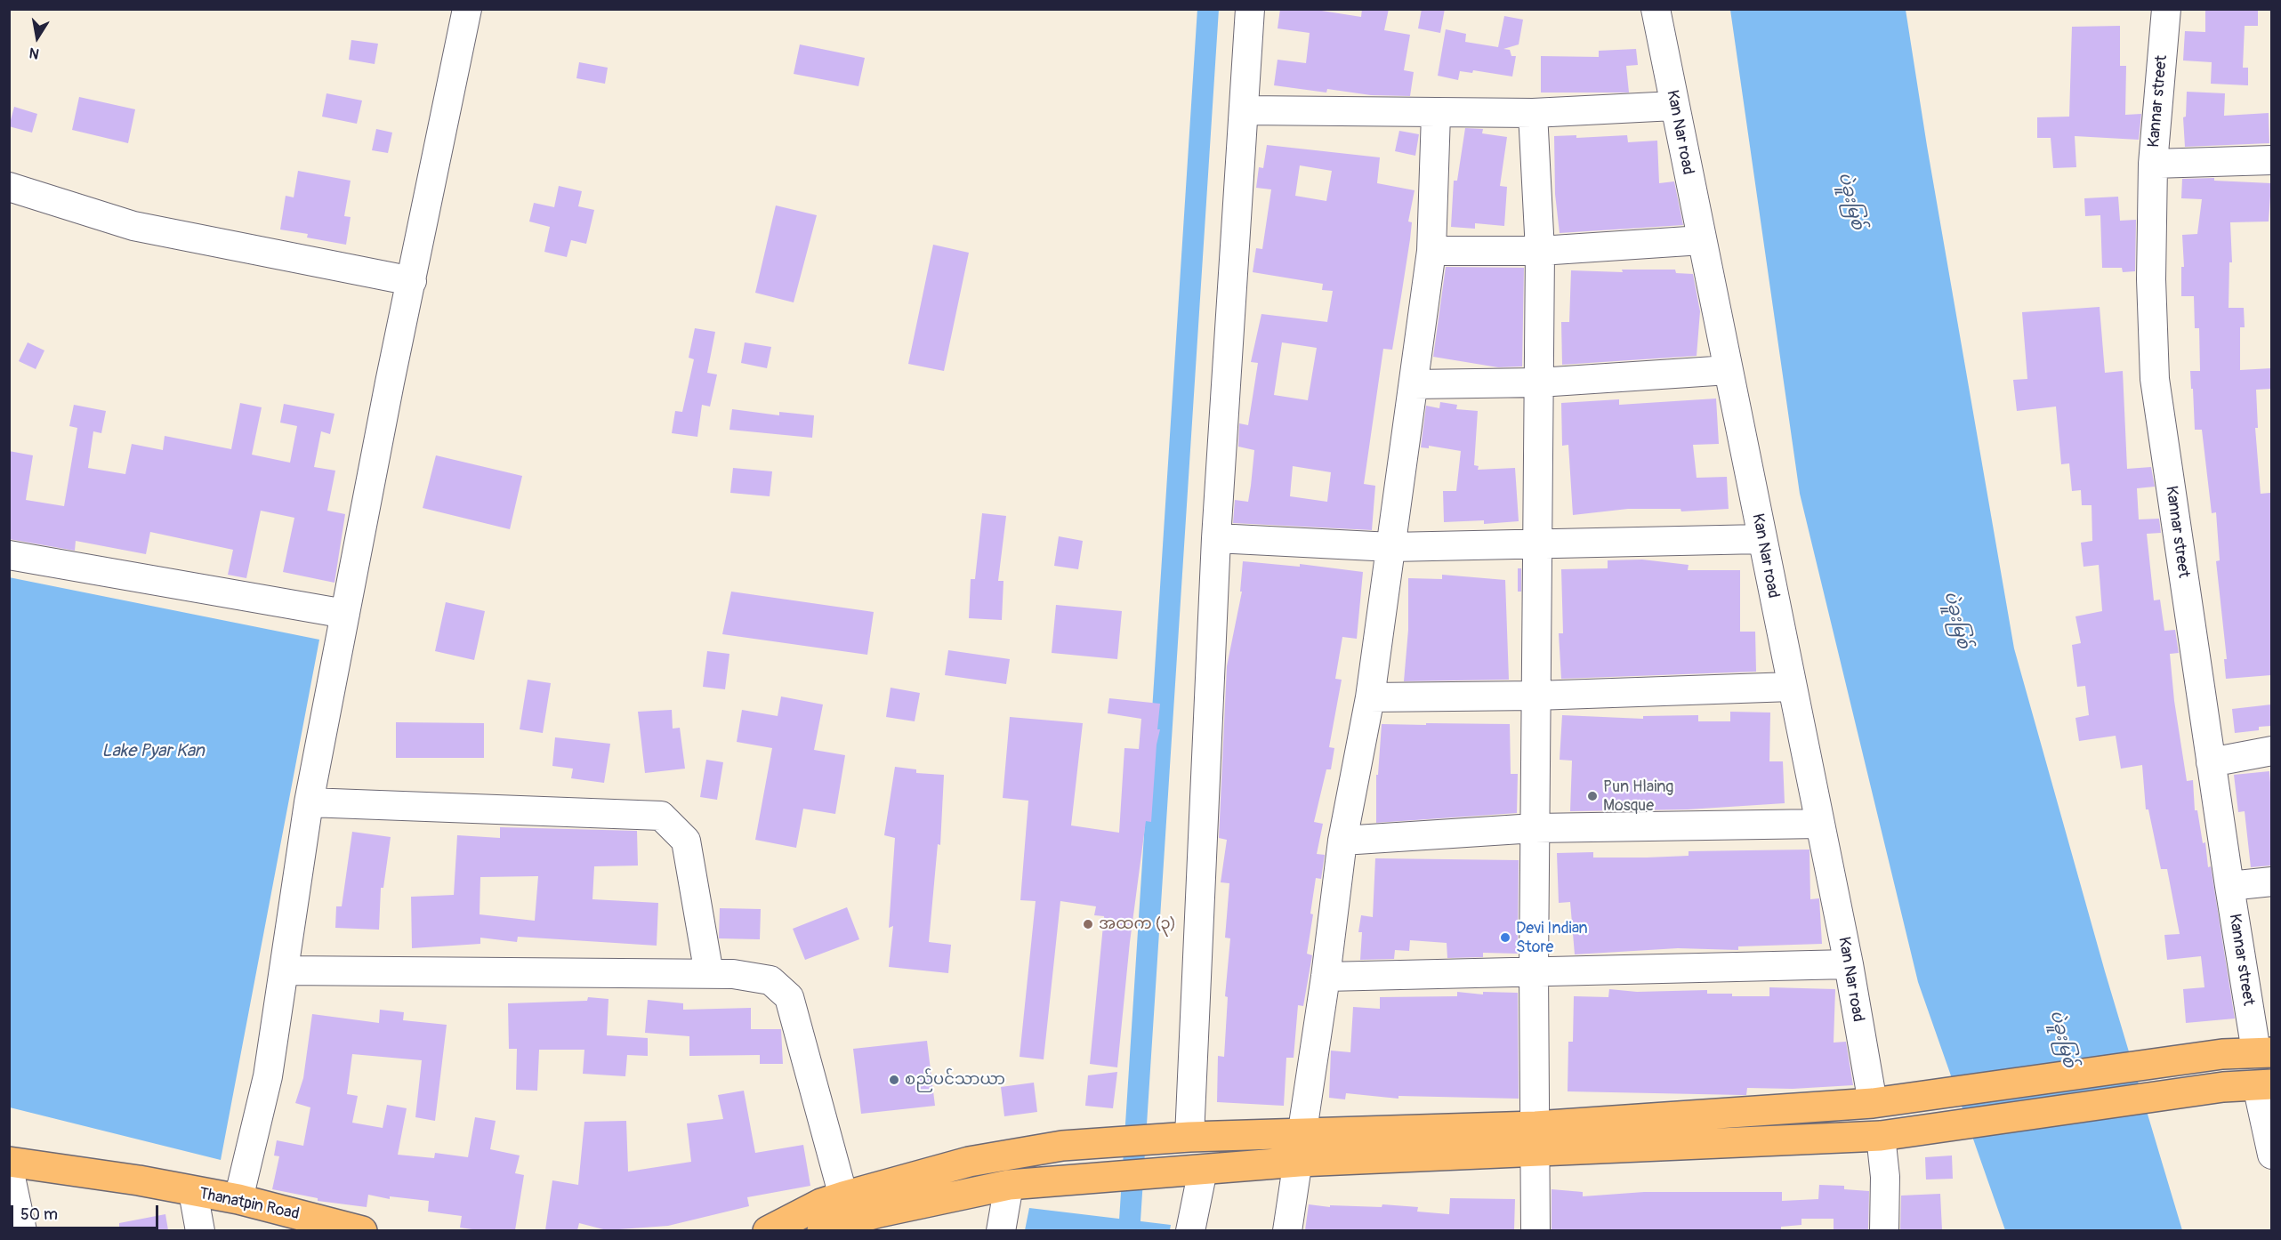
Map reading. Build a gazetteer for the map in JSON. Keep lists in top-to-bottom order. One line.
{"streets":{"main road":["Thanatpin Road"],"street":["Kannar street","Kan Nar road"]},"water":["ပဲခူးမြစ်","Lake Pyar Kan"],"places":["Pun Hlaing Mosque","အထက (၃)","Devi Indian Store","စည်ပင်သာယာ"],"scale_bar":"50 m","north":"bottom"}
